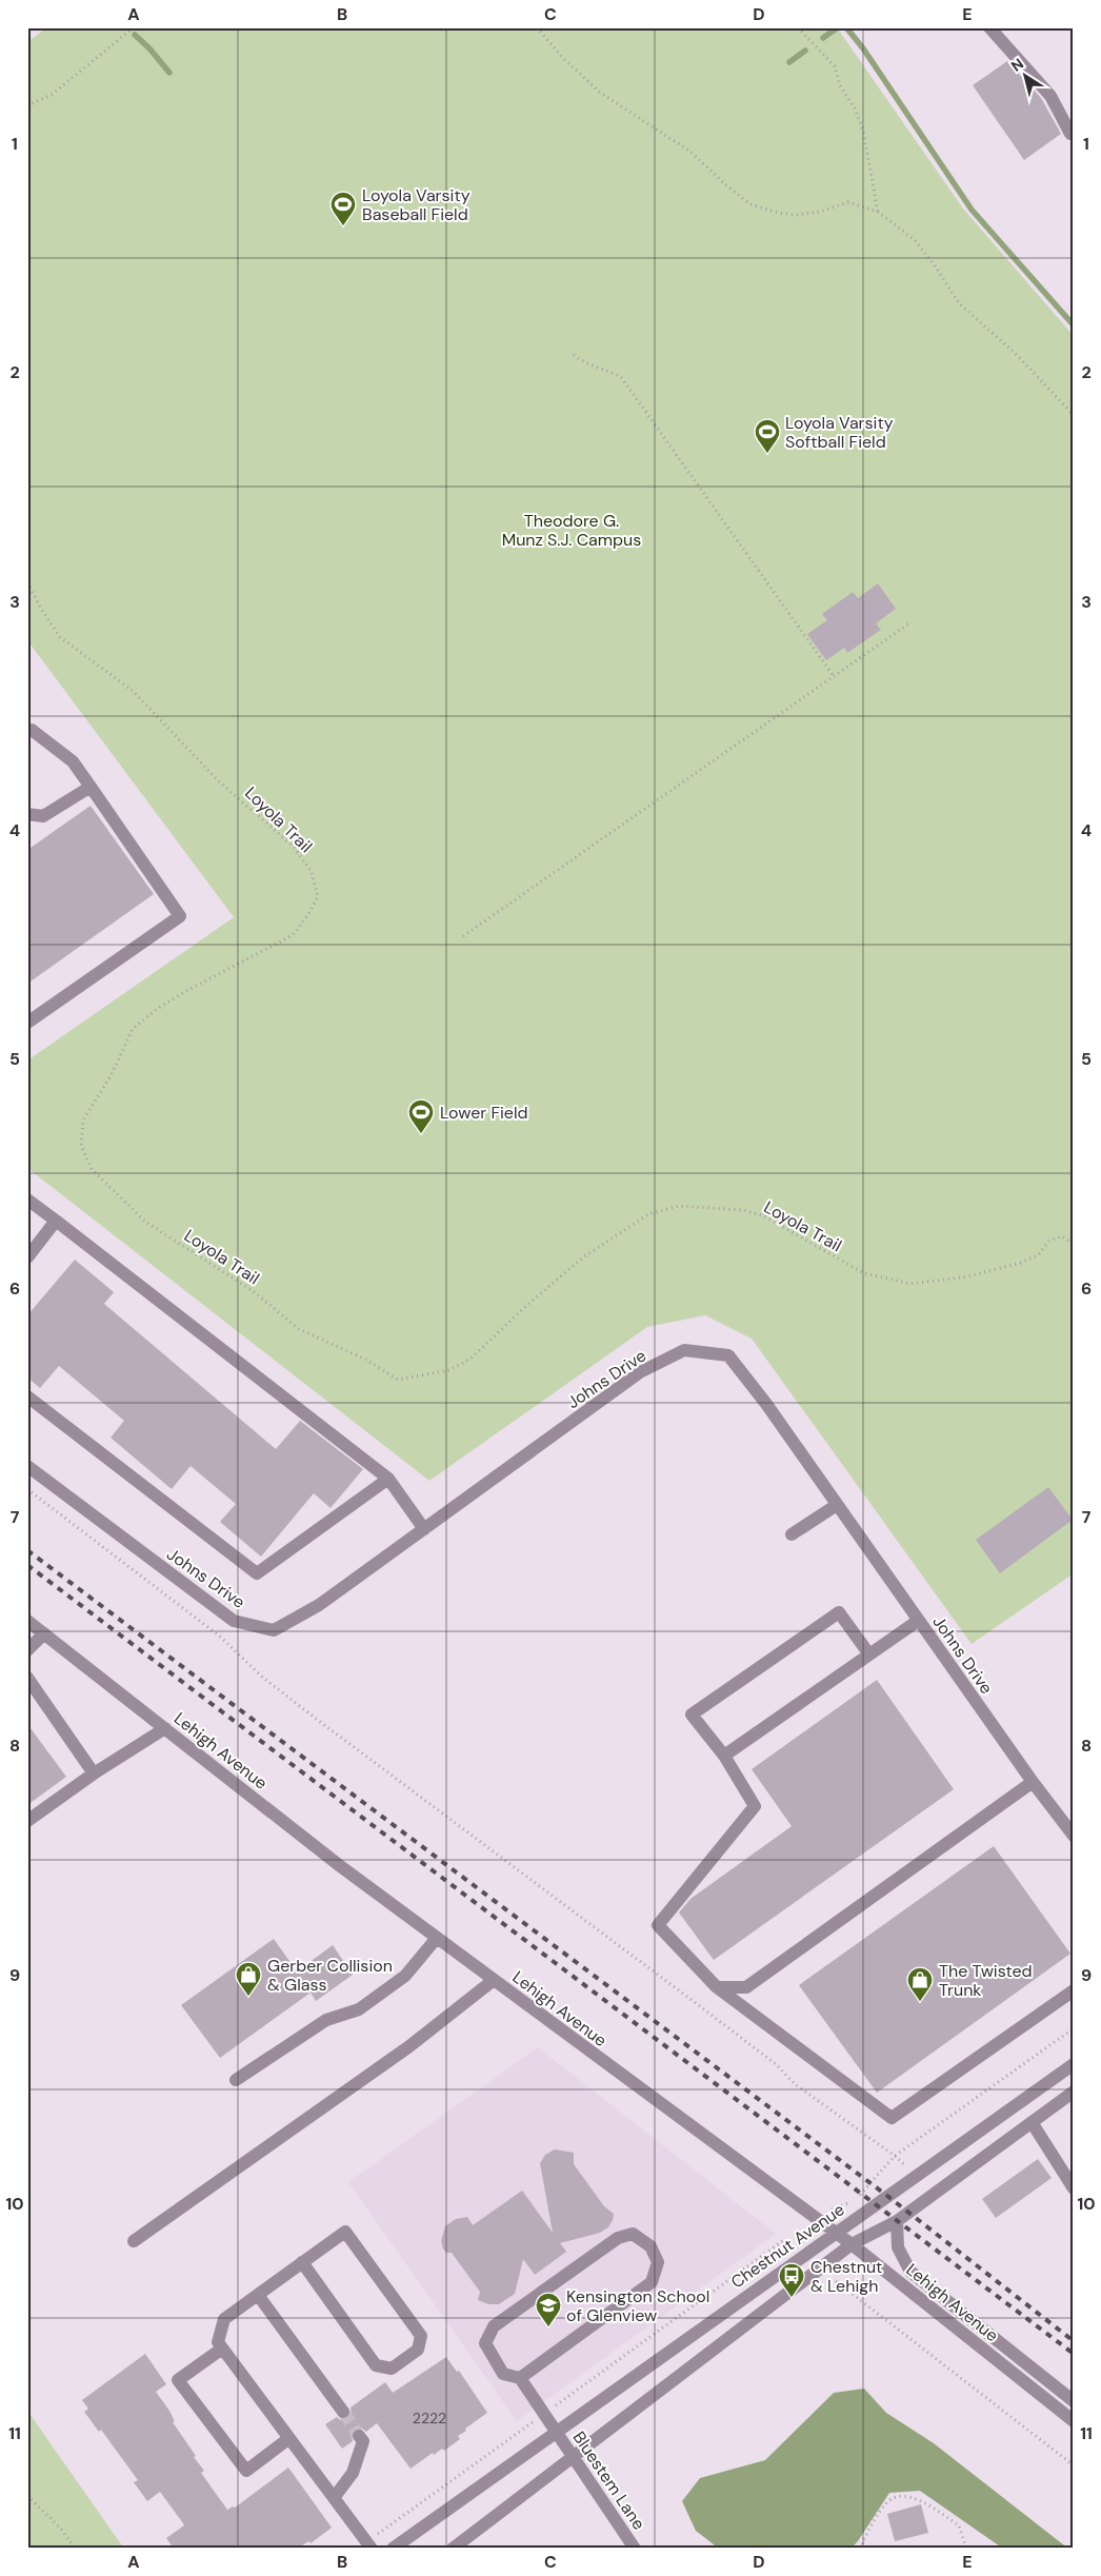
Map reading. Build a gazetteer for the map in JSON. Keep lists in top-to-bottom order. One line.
{"streets":{"street":["Johns Drive","Lehigh Avenue","Chestnut Avenue","Bluestem Lane"],"path":["Loyola Trail"]},"crossings":[["Lehigh Avenue","Chestnut Avenue"],["Chestnut Avenue","Bluestem Lane"]],"parks":["Theodore G. Munz S.J. Campus"],"places":{"sports":["Loyola Varsity Baseball Field","Loyola Varsity Softball Field","Lower Field"],"shop":["Gerber Collision & Glass","The Twisted Trunk"],"bus stop":["Chestnut & Lehigh"],"school or university":["Kensington School of Glenview"]},"house_numbers":["2222"],"north":"top left","grid":{"columns":["A","B","C","D","E"],"rows":["1","2","3","4","5","6","7","8","9","10","11"]}}
